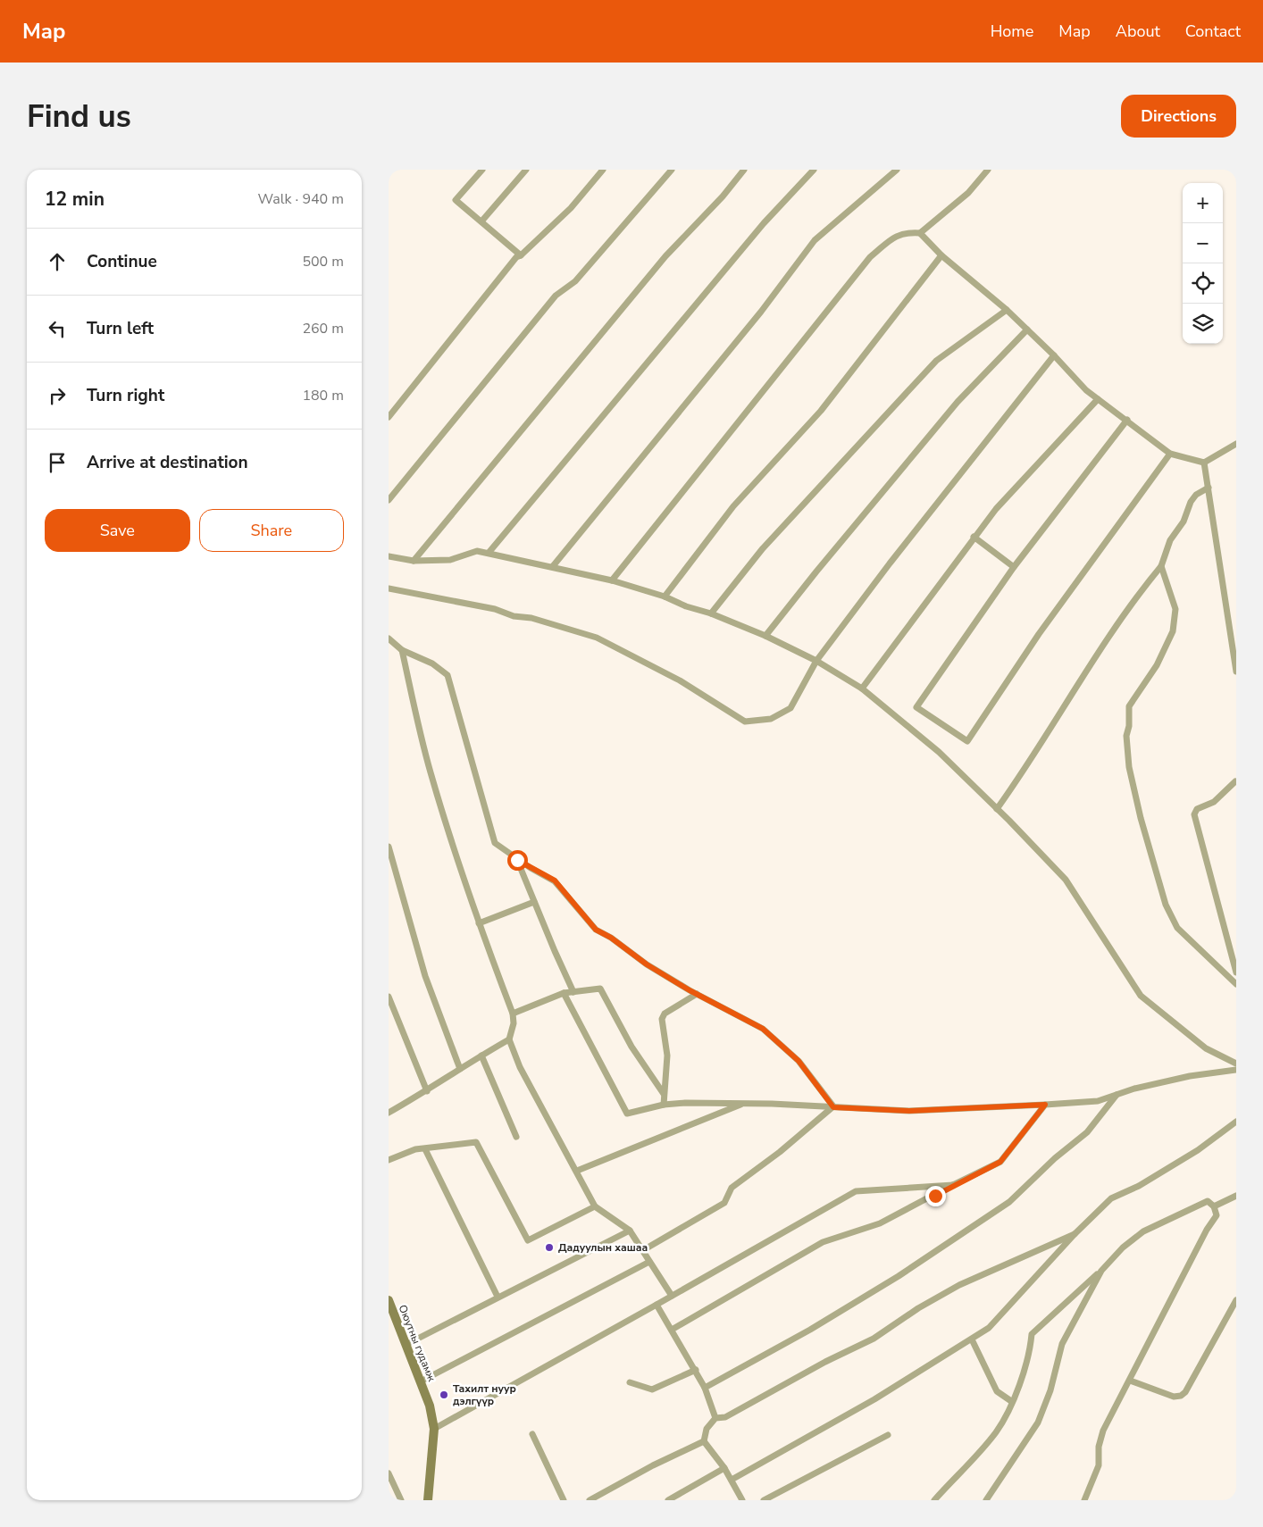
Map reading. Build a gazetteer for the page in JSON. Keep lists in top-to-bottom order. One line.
{"streets":{"street":["Оюутны гудамж"]},"places":["Дадуулын хашаа","Тахилт нуур дэлгүүр"],"page":{"header":"Map","nav":["Home","Map","About","Contact"],"buttons":["Directions",["Save","Share"]],"title":"Find us","heading":["12 min","Walk · 940 m"],"map_buttons":["+","−"],"list":[["Continue","500 m"],["Turn left","260 m"],["Turn right","180 m"],"Arrive at destination"]}}
